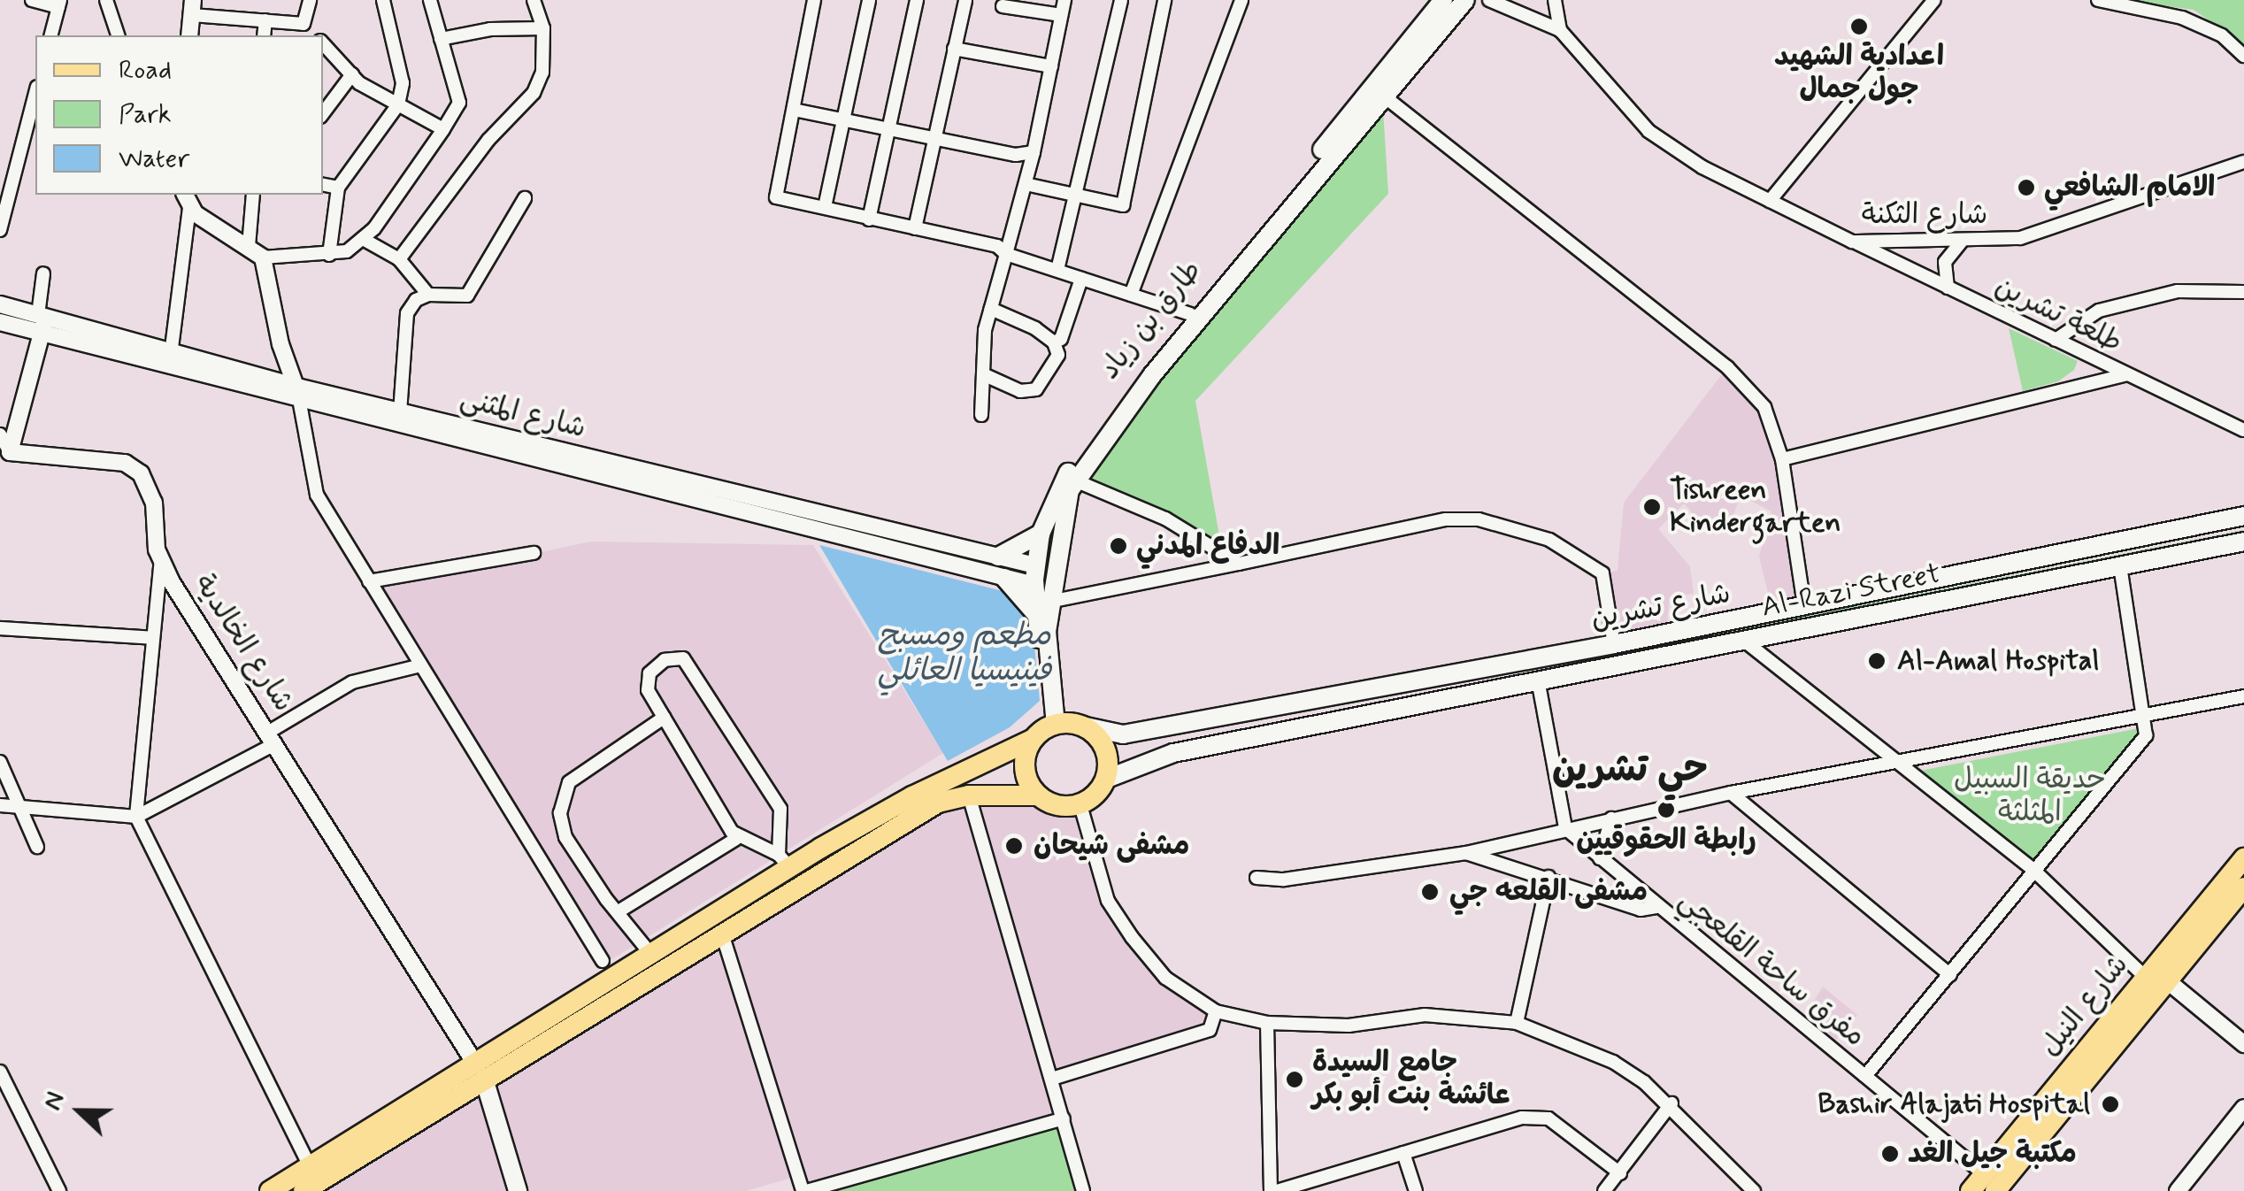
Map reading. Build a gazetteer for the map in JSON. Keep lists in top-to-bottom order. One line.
{"streets":{"main road":["طارق بن زياد","Al-Razi Street","شارع تشرين","شارع الخالدية","شارع النيل"],"street":["شارع الثكنة","طلعة تشرين","شارع المثنى","مفرق ساحة القلعجي"]},"crossings":[["شارع الثكنة","طلعة تشرين"],["طارق بن زياد","شارع المثنى"],["Al-Razi Street","شارع تشرين"],["مفرق ساحة القلعجي","شارع النيل"]],"districts":["حي تشرين"],"water":["مطعم ومسبح فينيسيا العائلي"],"parks":["حديقة السبيل المثلثة"],"places":["اعدادية الشهيد جول جمال","الامام الشافعي","Tishreen Kindergarten","الدفاع المدني","Al-Amal Hospital","رابطة الحقوقيين","مشفى شيحان","مشفى القلعه جي","جامع السيدة عائشة بنت أبو بكر","Bashir Alajati Hospital","مكتبة جيل الغد"],"legend":["Road","Park","Water"],"north":"left"}
